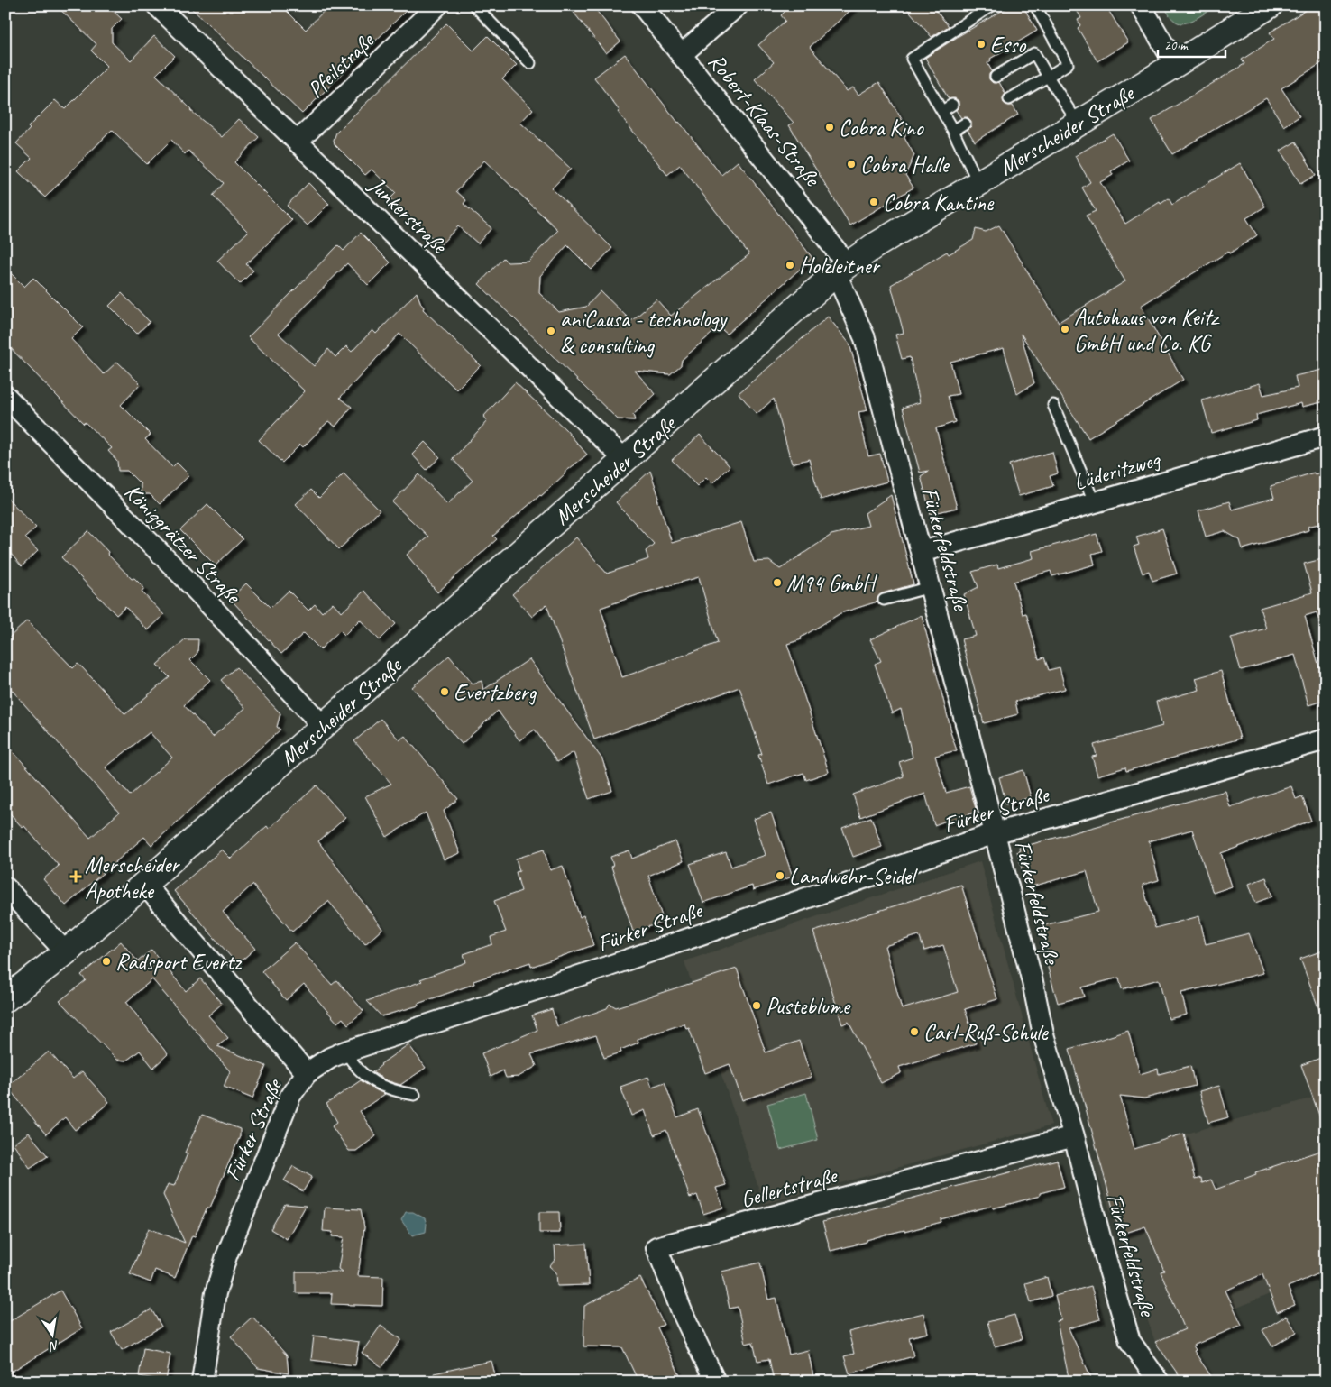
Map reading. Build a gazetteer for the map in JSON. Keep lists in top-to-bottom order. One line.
{"streets":{"main road":["Merscheider Straße"],"street":["Pfeilstraße","Robert-Klaas-Straße","Junkerstraße","Lüderitzweg","Königgrätzer Straße","Fürkerfeldstraße","Fürker Straße","Gellertstraße"]},"crossings":[["Pfeilstraße","Junkerstraße"],["Robert-Klaas-Straße","Merscheider Straße"],["Robert-Klaas-Straße","Fürkerfeldstraße"],["Merscheider Straße","Junkerstraße"],["Merscheider Straße","Königgrätzer Straße"],["Merscheider Straße","Fürkerfeldstraße"],["Lüderitzweg","Fürkerfeldstraße"],["Fürkerfeldstraße","Fürker Straße"],["Fürkerfeldstraße","Gellertstraße"]],"places":{"other":["Esso","Cobra Kino","Cobra Halle","Cobra Kantine","Holzleitner","Autohaus von Keitz GmbH und Co. KG","aniCausa - technology & consulting","M94 GmbH","Evertzberg","Landwehr-Seidel","Radsport Evertz","Pusteblume","Carl-Ruß-Schule"],"health":["Merscheider Apotheke"]},"scale_bar":"20 m","north":"bottom"}
